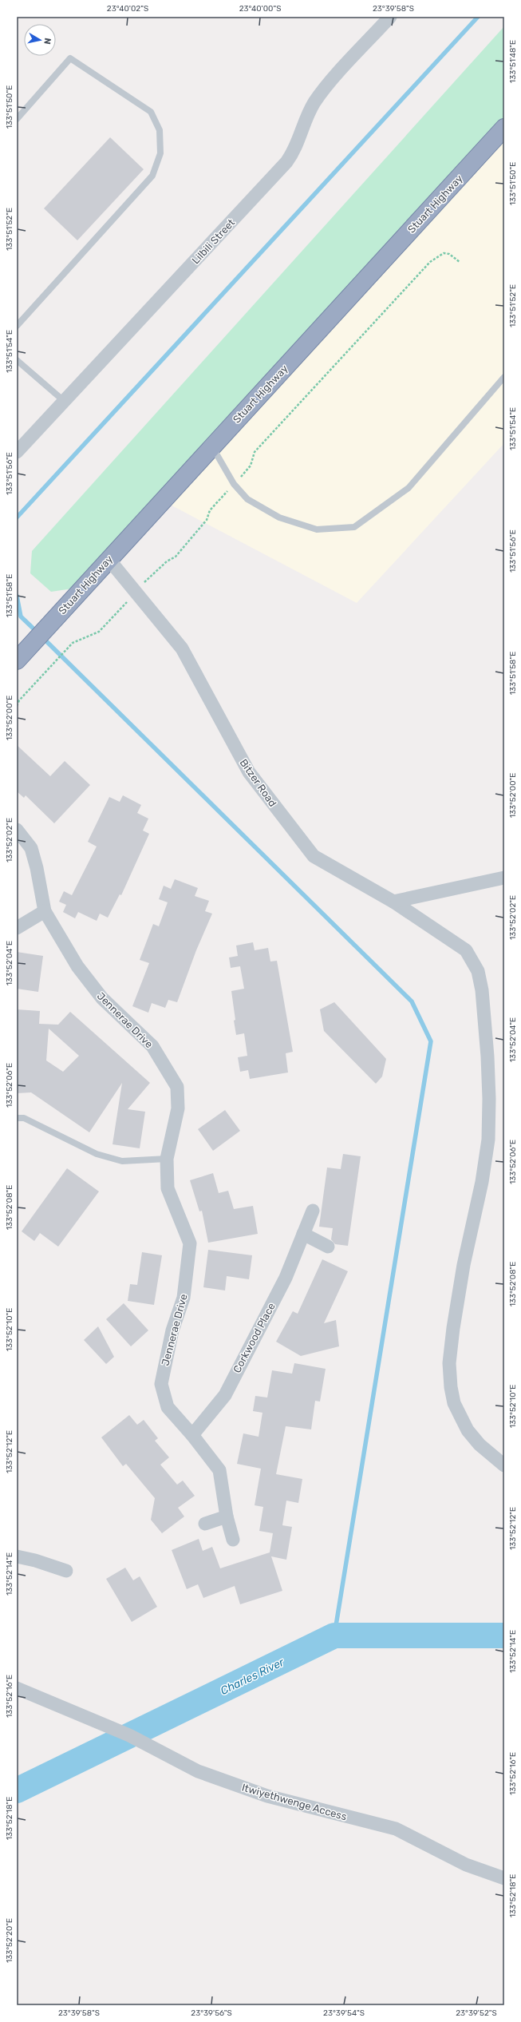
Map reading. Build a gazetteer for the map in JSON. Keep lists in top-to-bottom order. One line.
{"streets":{"highway":["Stuart Highway"],"street":["Lilbili Street","Bitzer Road","Jennerae Drive","Corkwood Place","Itwiyethwenge Access"]},"crossings":[["Stuart Highway","Bitzer Road"],["Jennerae Drive","Corkwood Place"]],"water":["Charles River"],"north":"right","coordinates":["23°40'02\"S","23°40'00\"S","23°39'58\"S","133°51'48\"E","133°51'50\"E","133°51'52\"E","133°51'54\"E","133°51'56\"E","133°51'58\"E","133°52'00\"E","133°52'02\"E","133°52'04\"E","133°52'06\"E","133°52'08\"E","133°52'10\"E","133°52'12\"E","133°52'14\"E","133°52'16\"E","133°52'18\"E","133°52'20\"E","23°39'56\"S","23°39'54\"S","23°39'52\"S"]}
